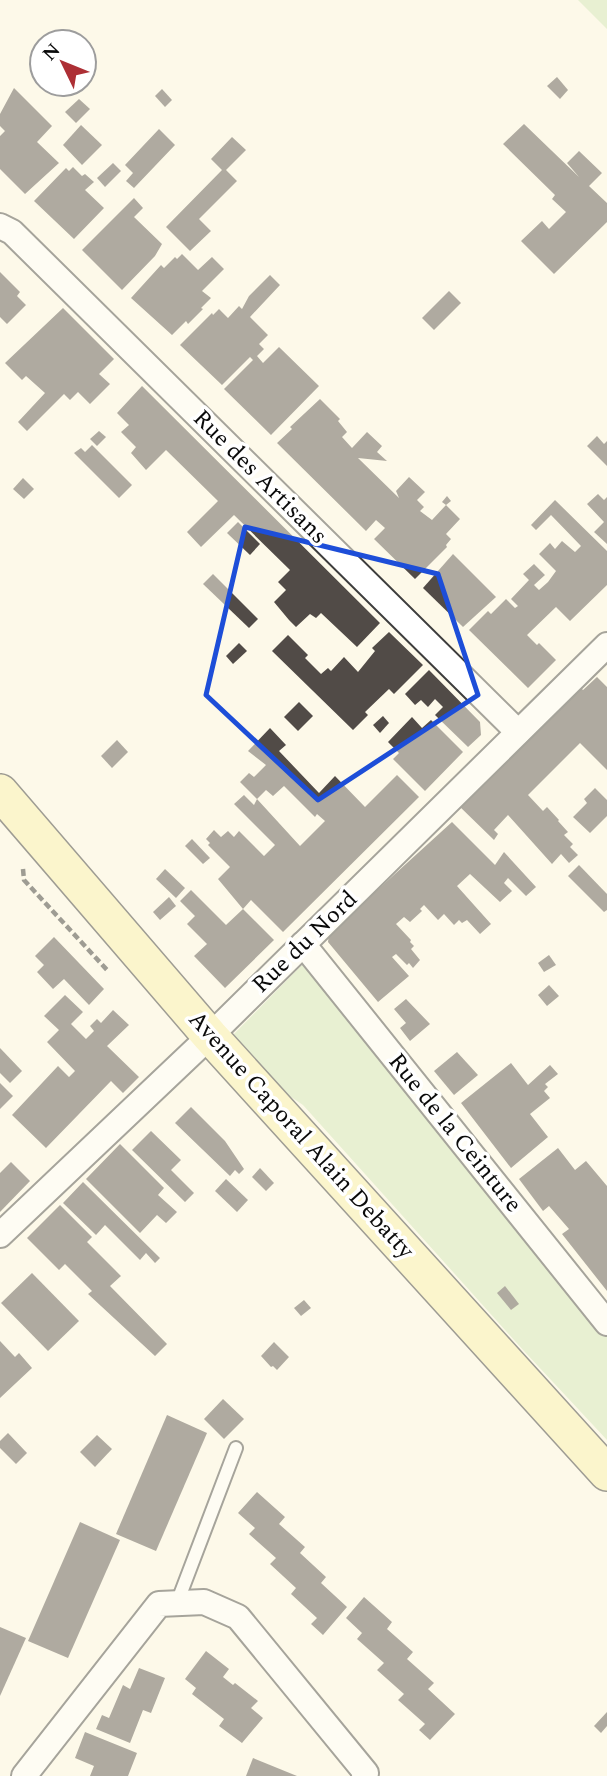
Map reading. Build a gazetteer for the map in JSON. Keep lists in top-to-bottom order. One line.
{"streets":{"main road":["Avenue Caporal Alain Debatty"],"street":["Rue des Artisans","Rue du Nord","Rue de la Ceinture"]},"crossings":[["Rue des Artisans","Rue du Nord"],["Rue du Nord","Rue de la Ceinture"],["Rue du Nord","Avenue Caporal Alain Debatty"]],"north":"top left"}
